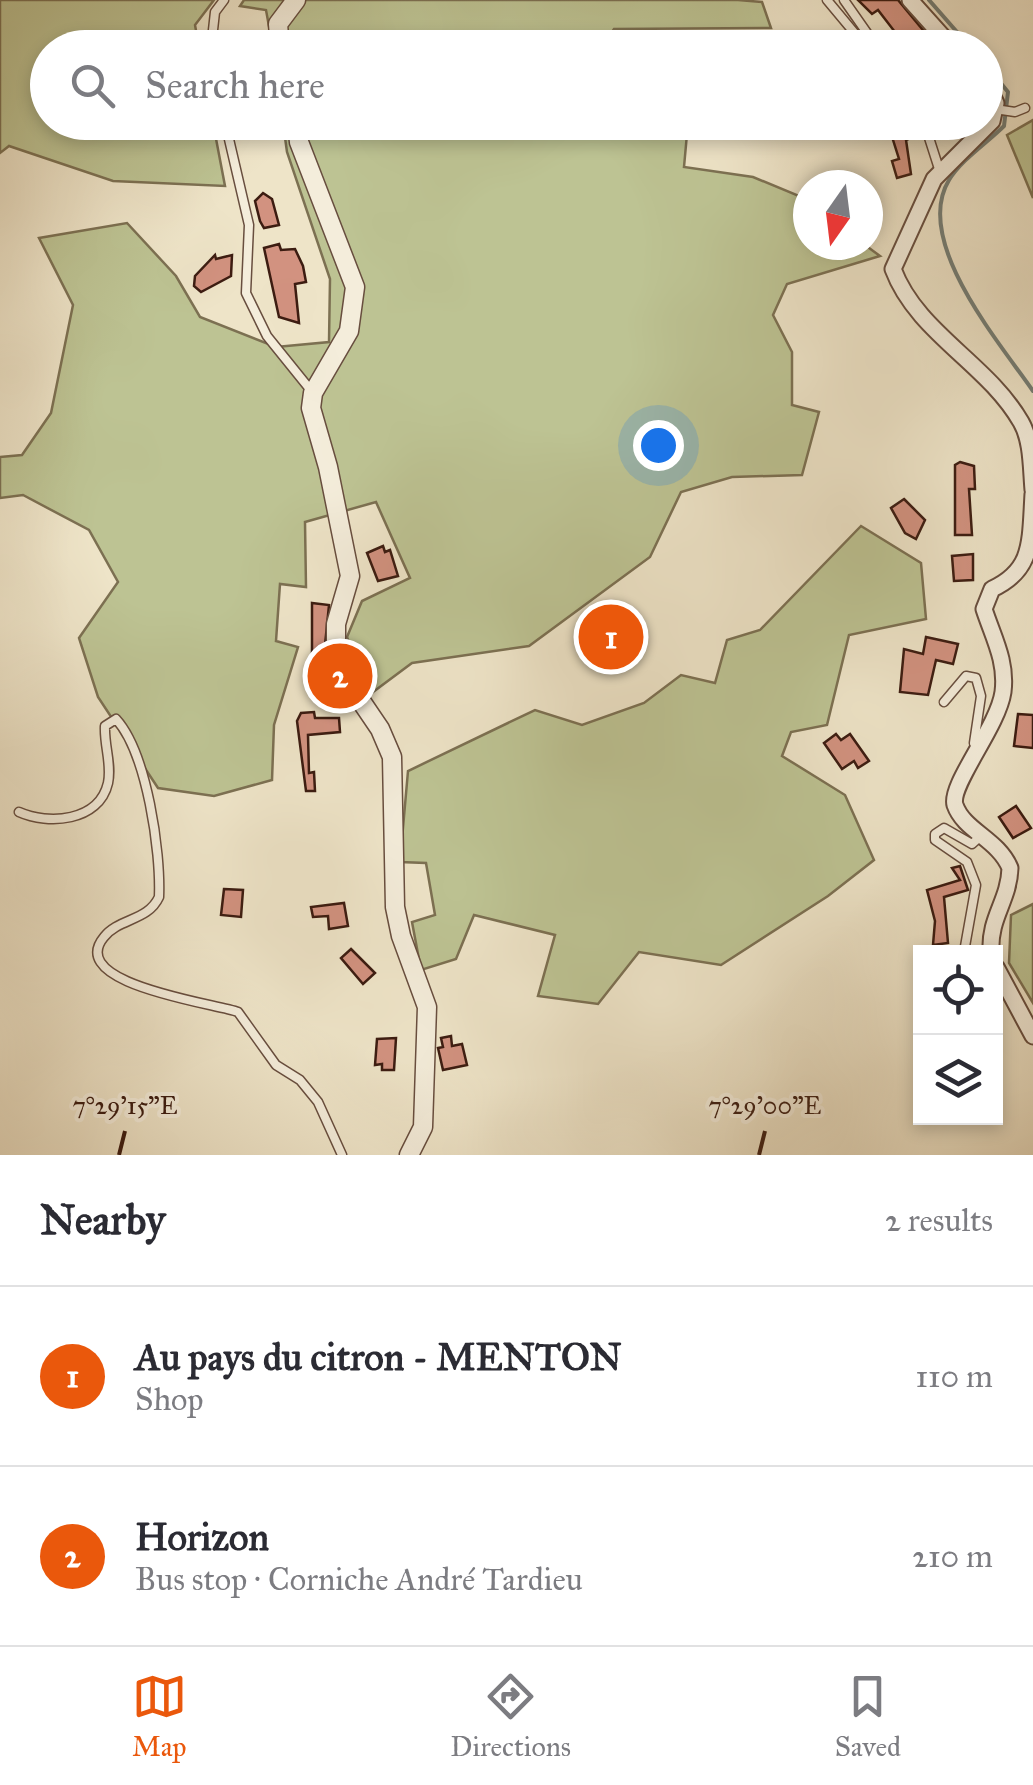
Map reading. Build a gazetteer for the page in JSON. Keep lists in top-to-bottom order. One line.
{"north":"bottom","page":{"search":"Search here","pins":["1","2"],"heading":["Nearby","2 results"],"list":[{"mark":"1","name":"Au pays du citron - MENTON","note":"Shop","value":"110 m"},{"mark":"2","name":"Horizon","note":"Bus stop · Corniche André Tardieu","value":"210 m"}],"nav":["Map","Directions","Saved"]},"coordinates":["7°29'15\"E","7°29'00\"E"]}
